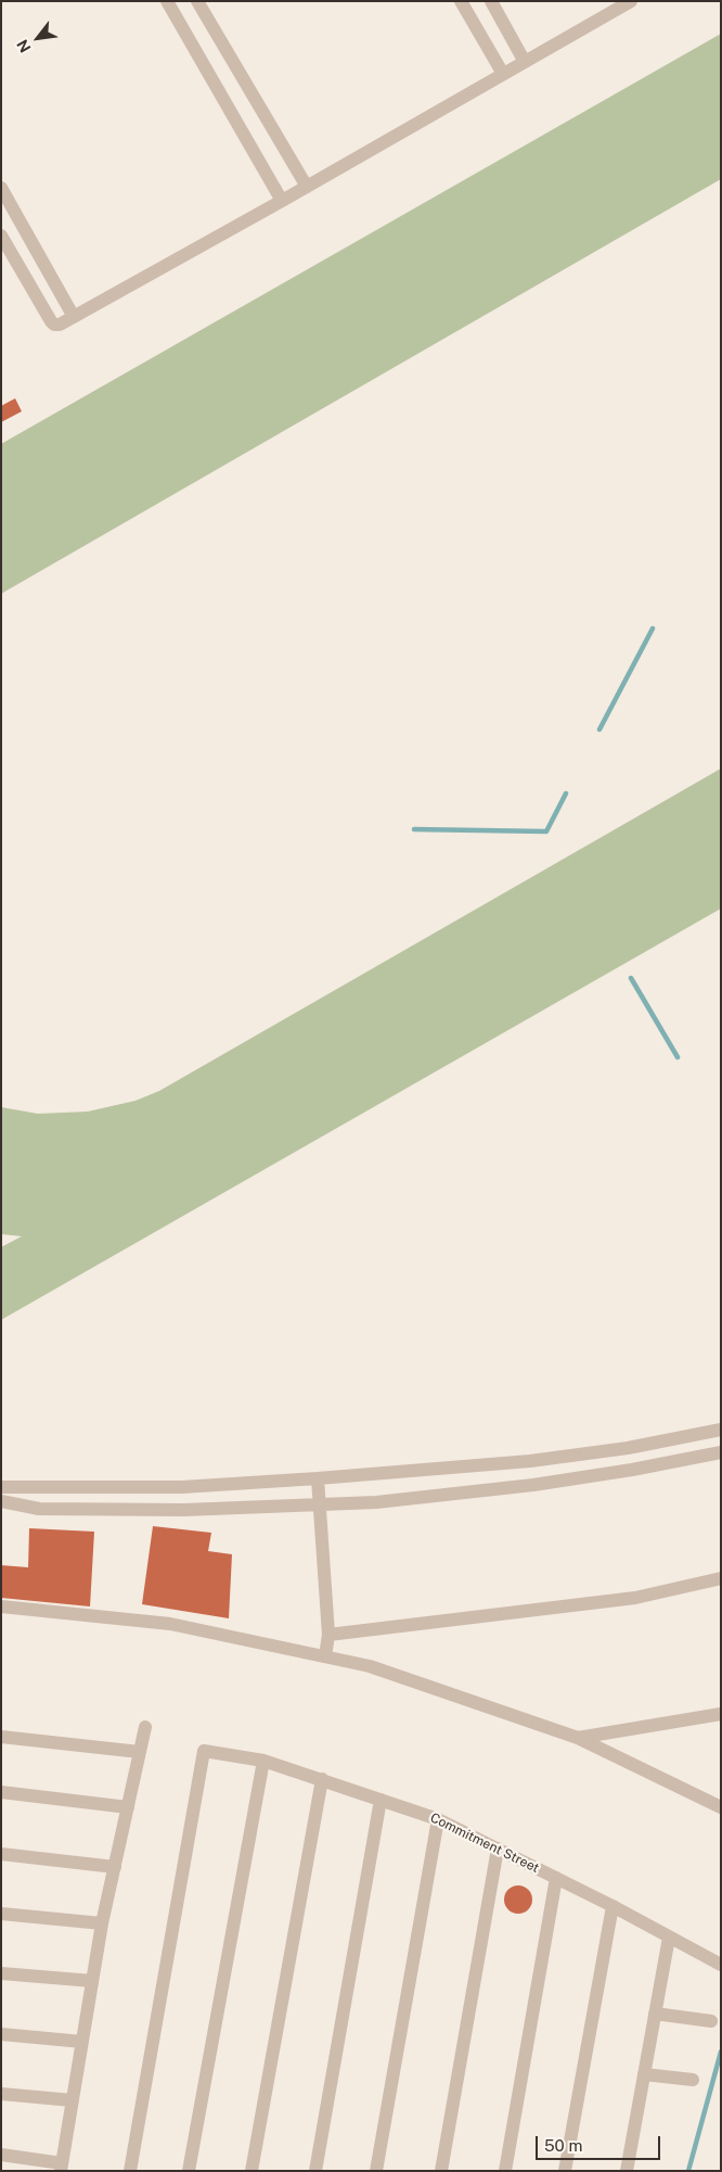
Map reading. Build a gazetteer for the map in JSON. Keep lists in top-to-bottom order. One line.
{"streets":{"street":["Commitment Street"]},"scale_bar":"50 m","north":"bottom left"}
